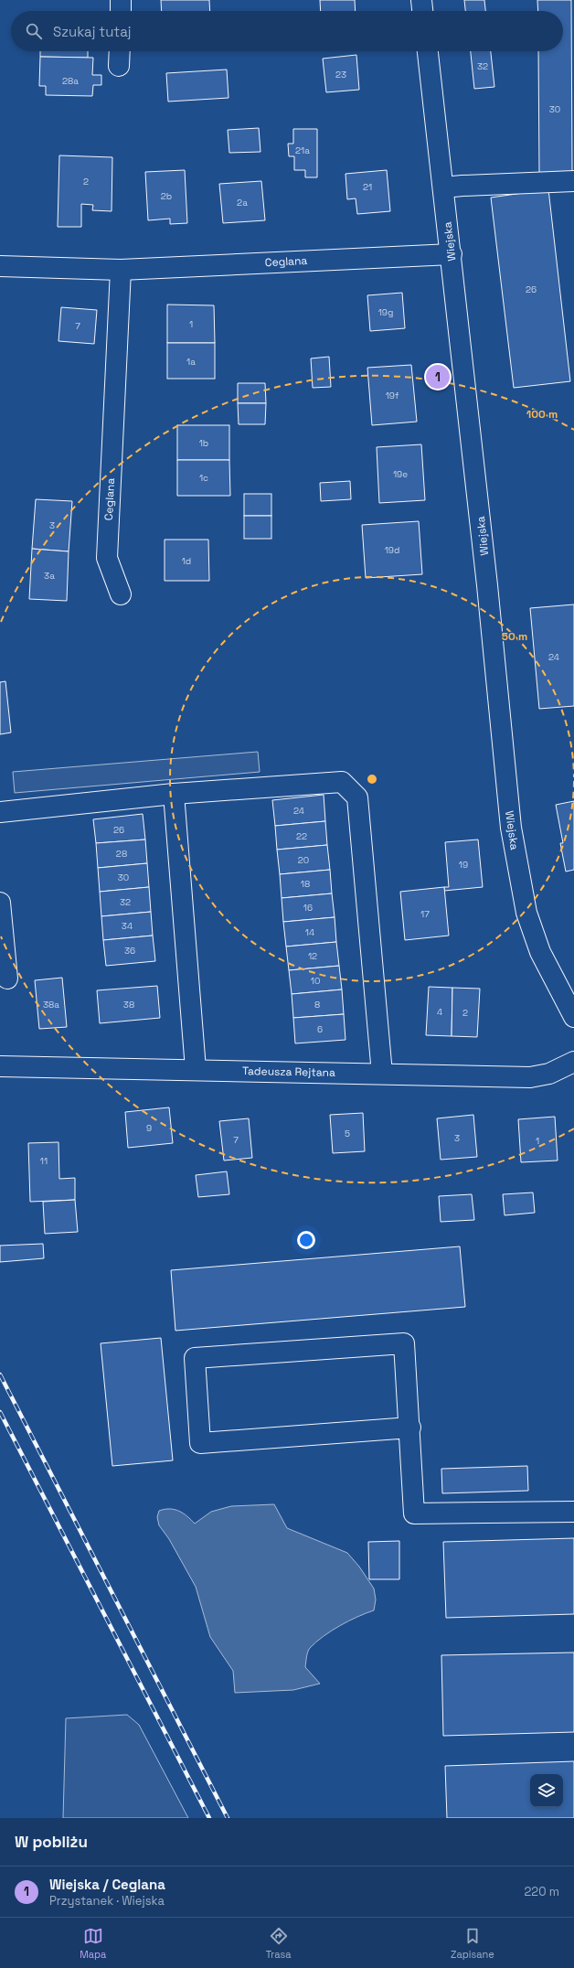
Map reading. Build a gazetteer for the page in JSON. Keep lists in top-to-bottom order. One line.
{"streets":{"street":["Wiejska","Ceglana","Tadeusza Rejtana"]},"crossings":[["Wiejska","Ceglana"]],"house_numbers":["32","23","28a","30","21a","2","21","2b","2a","26","19g","1","7","1a","19f","1b","19e","1c","3","19d","1d","3a","24","24","26","22","28","20","19","30","18","32","16","17","34","14","36","12","10","38a","38","8","4","2","6","9","5","3","7","1","11"],"page":{"search":"Szukaj tutaj","pins":"1","heading":"W pobliżu","list":[{"mark":"1","name":"Wiejska / Ceglana","note":"Przystanek · Wiejska","value":"220 m"}],"nav":["Mapa","Trasa","Zapisane"]},"rings":["100 m","50 m"]}
